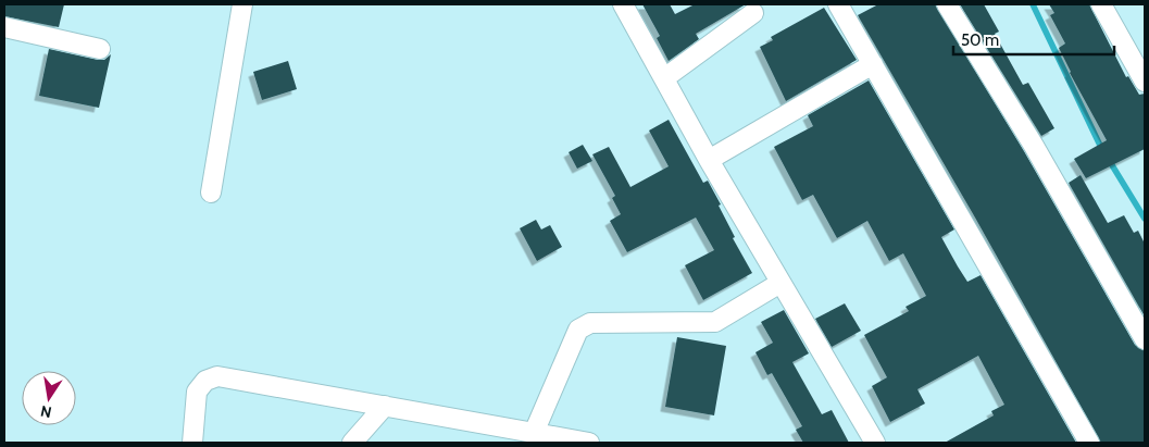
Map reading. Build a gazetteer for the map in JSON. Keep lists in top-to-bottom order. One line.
{"scale_bar":"50 m","north":"bottom"}
